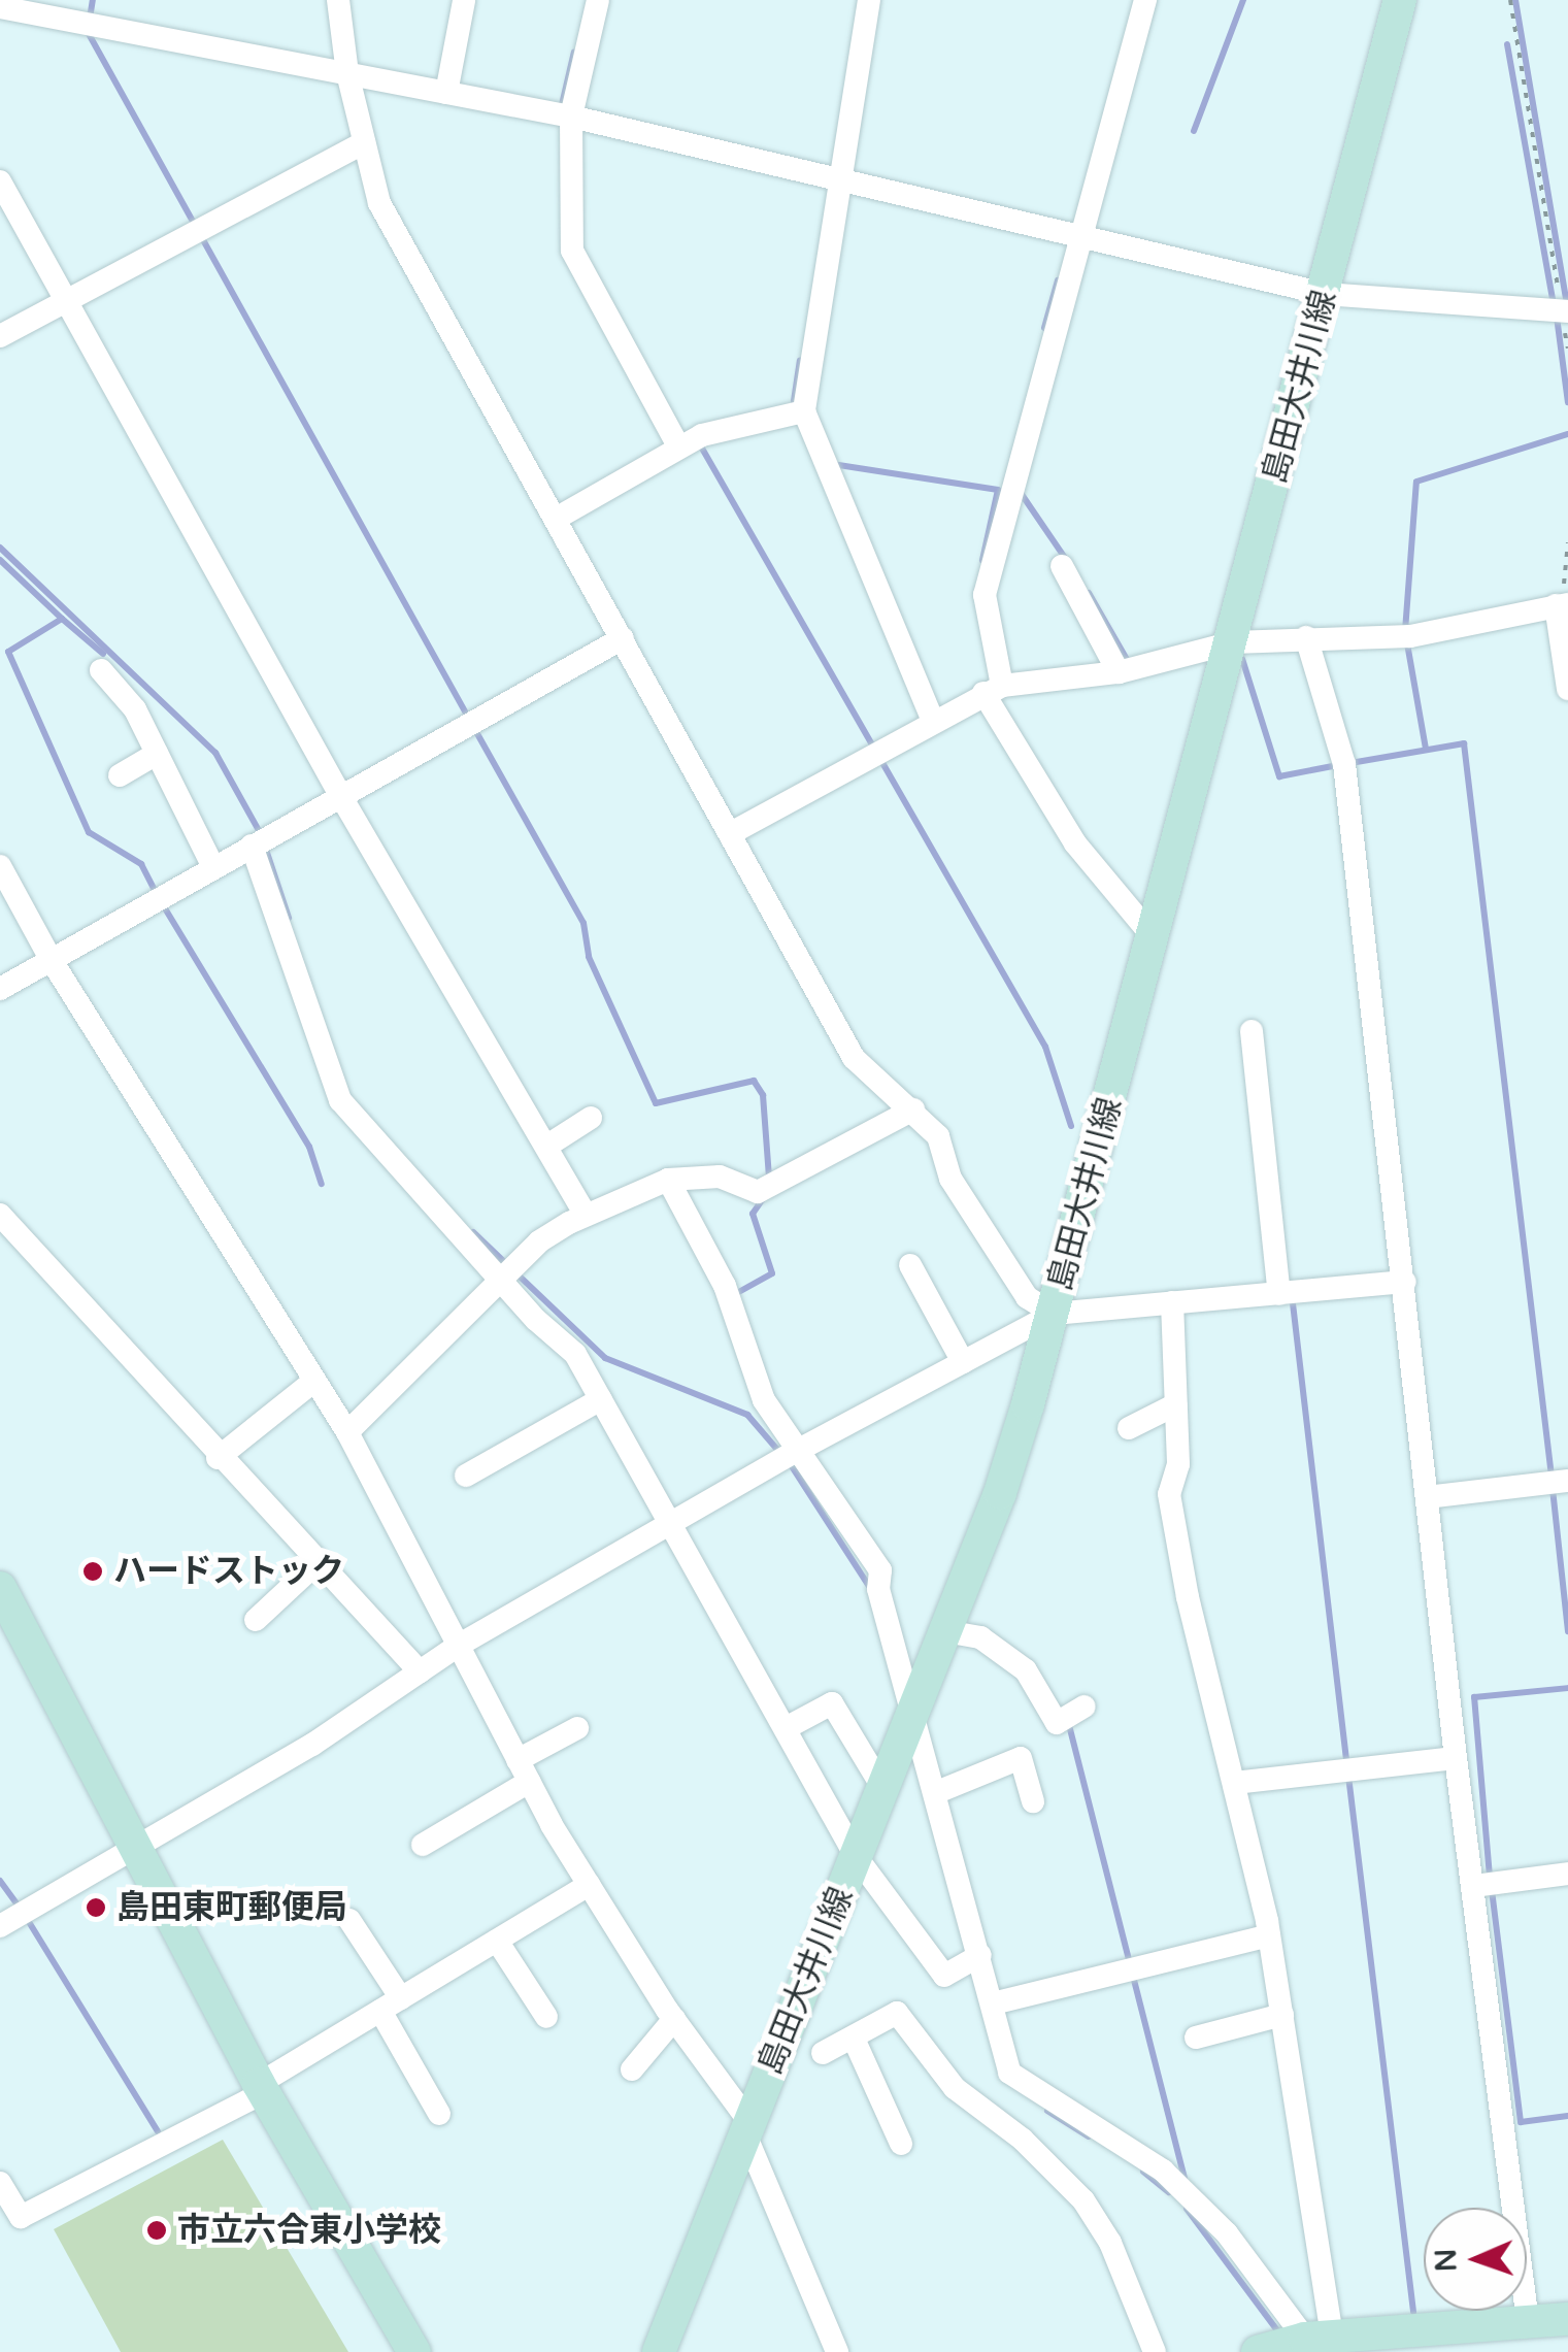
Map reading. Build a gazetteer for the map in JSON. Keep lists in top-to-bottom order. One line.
{"streets":{"main road":["島田大井川線"]},"places":["ハードストック","島田東町郵便局","市立六合東小学校"],"north":"left"}
